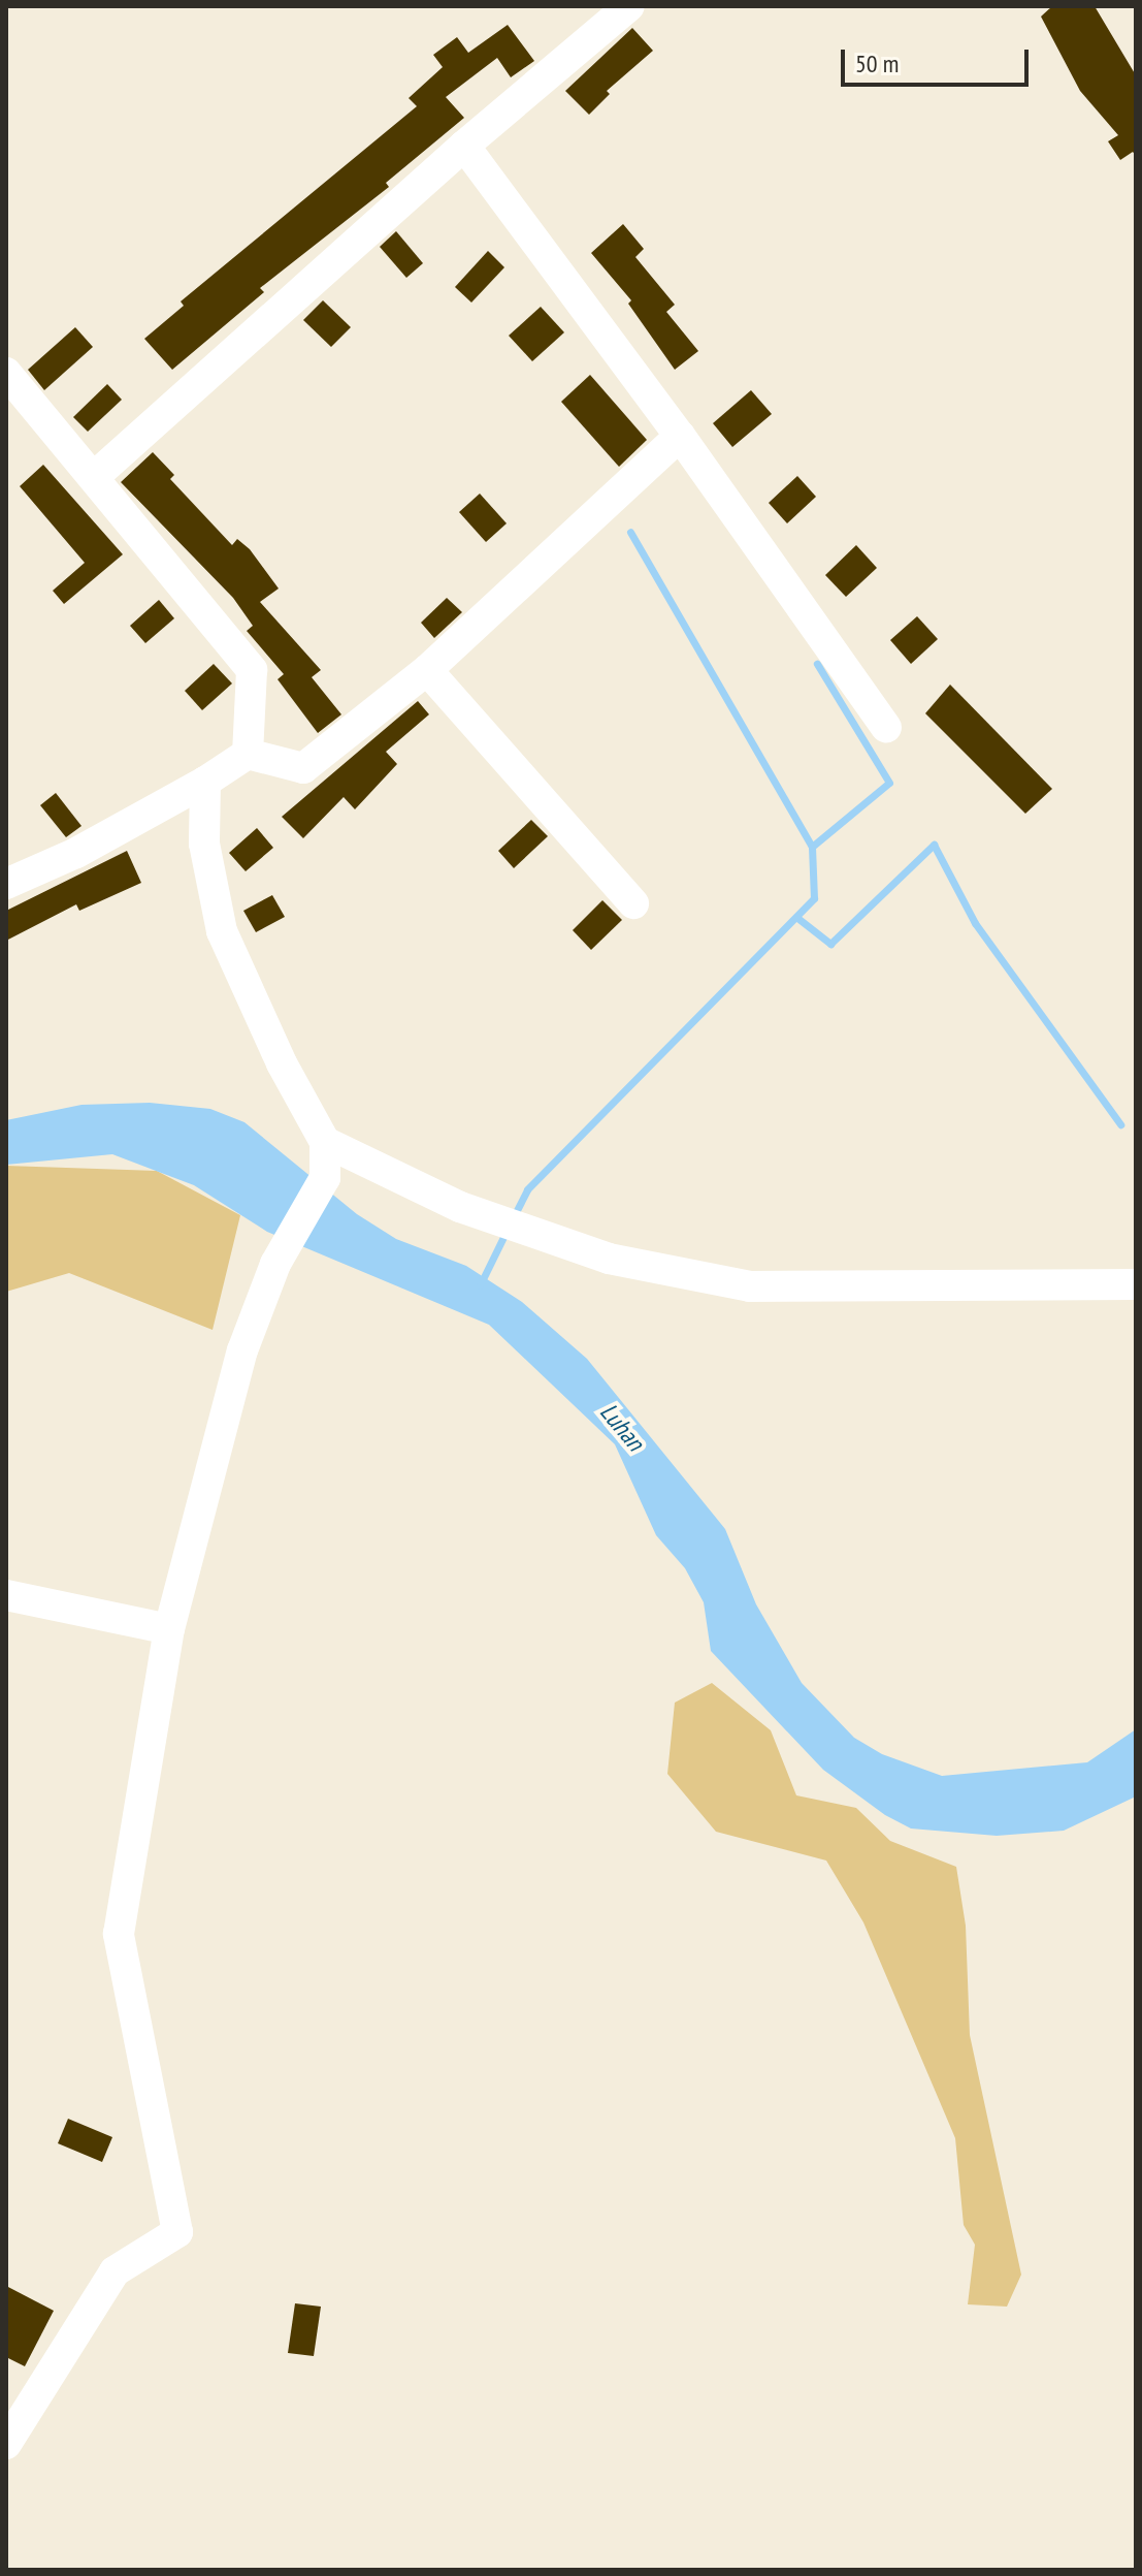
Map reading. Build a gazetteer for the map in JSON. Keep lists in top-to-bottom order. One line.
{"water":["Luhan"],"scale_bar":"50 m"}
